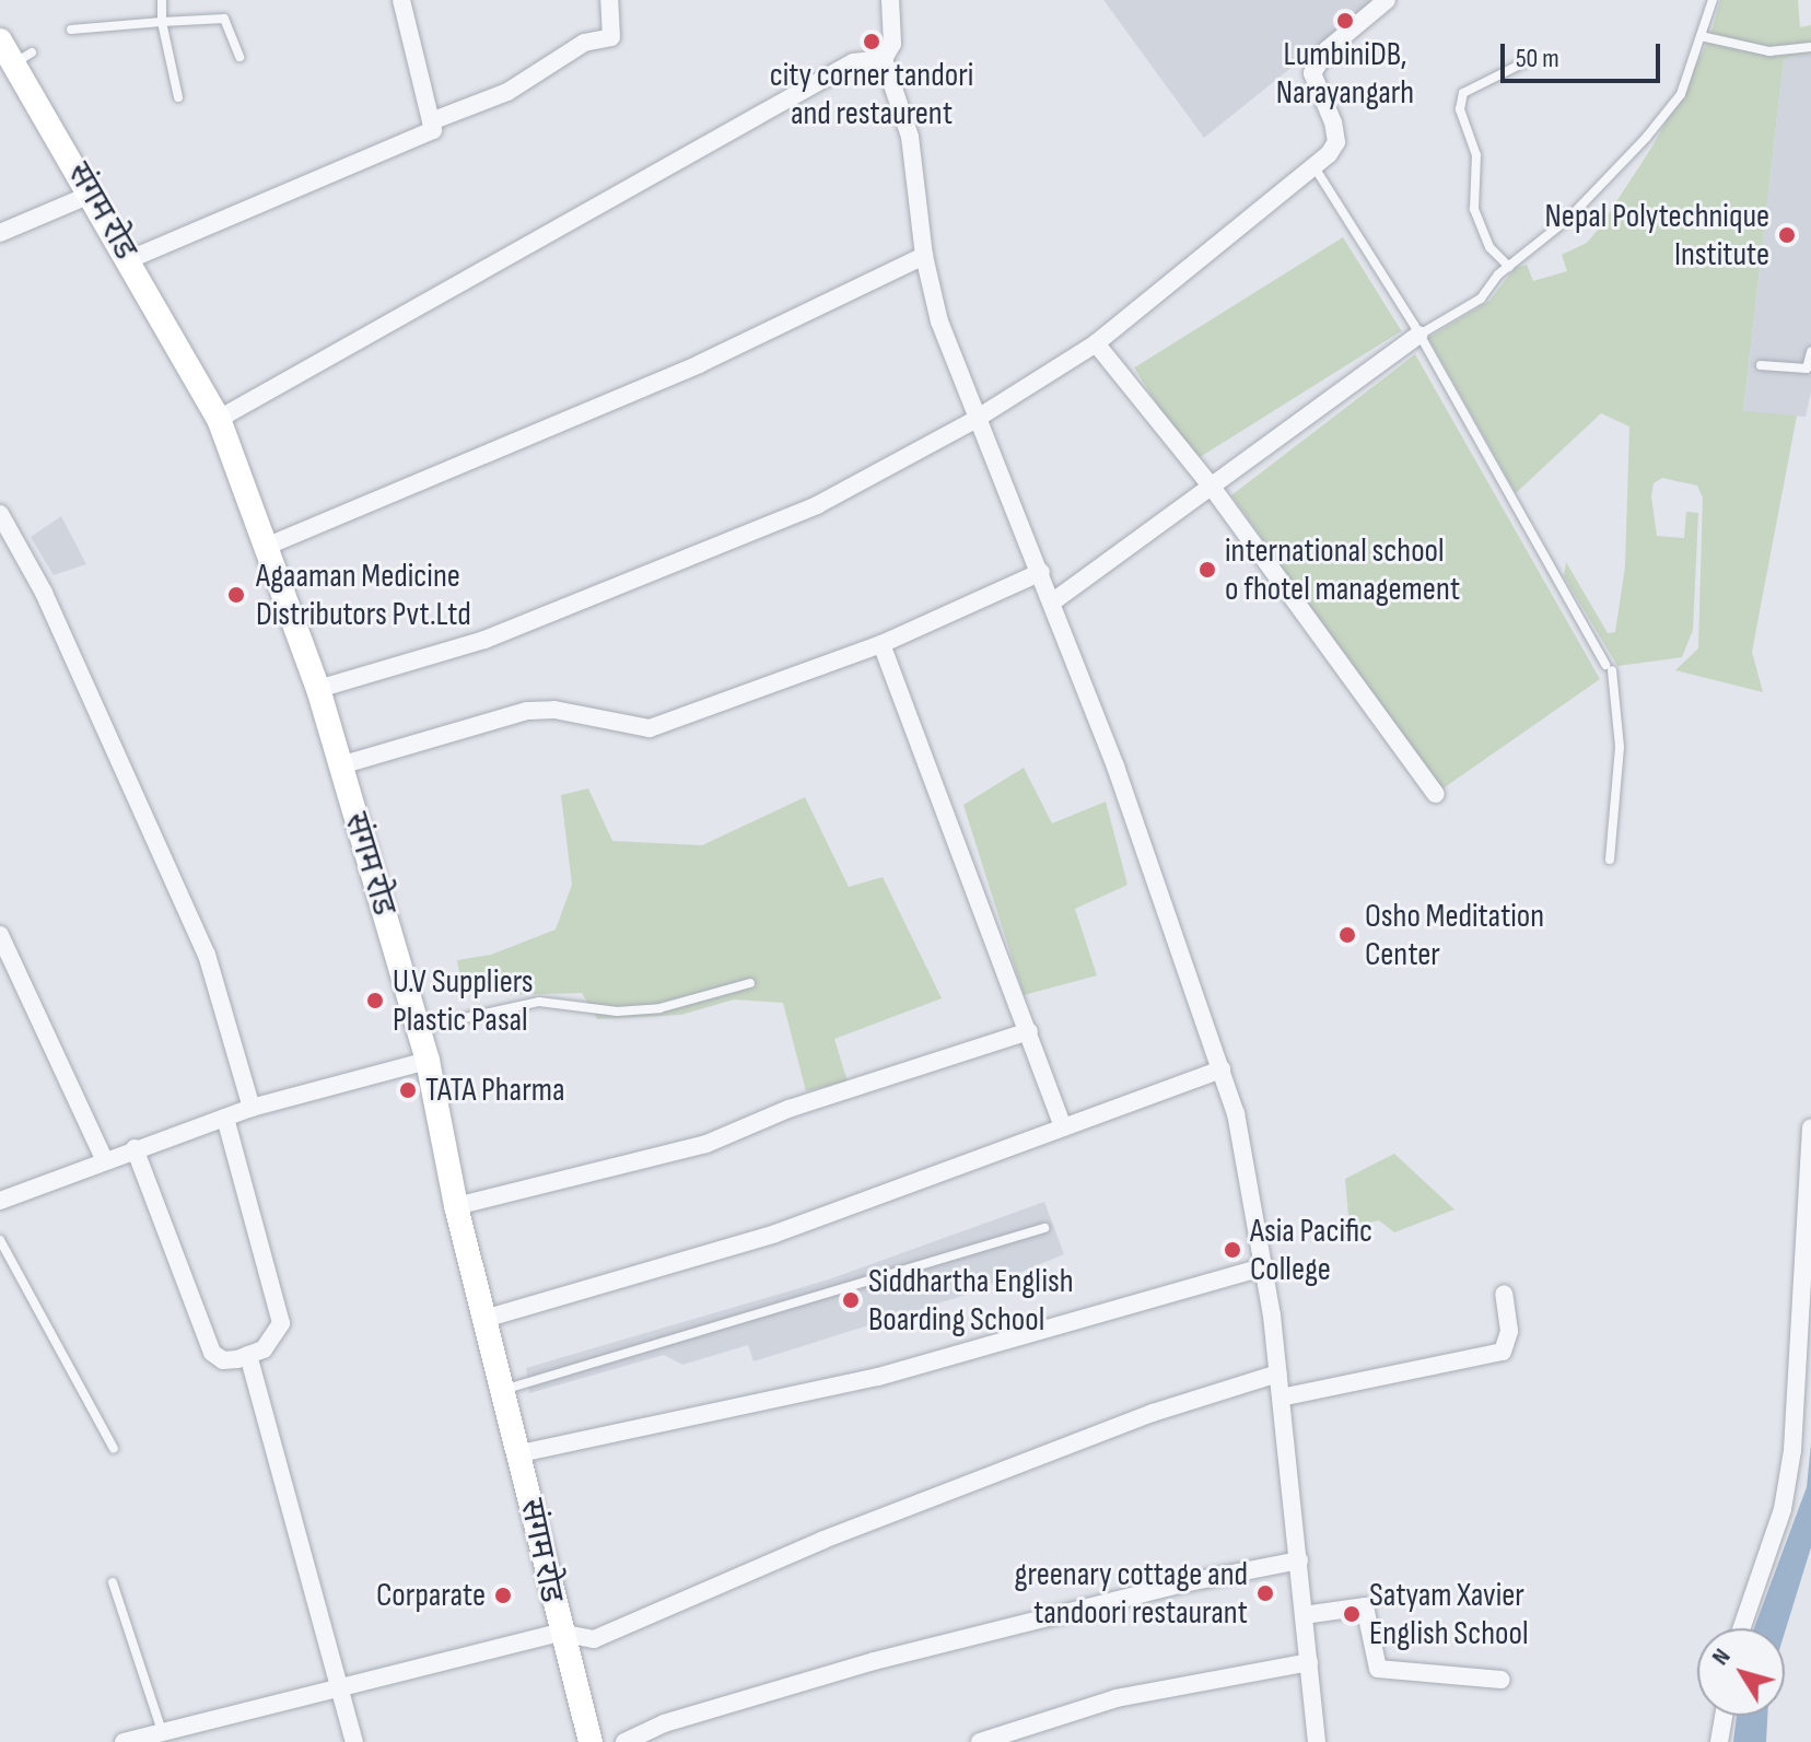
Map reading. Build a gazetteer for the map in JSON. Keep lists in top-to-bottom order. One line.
{"streets":{"street":["संगम रोड"]},"places":["LumbiniDB, Narayangarh","city corner tandori and restaurent","Nepal Polytechnique Institute","international school o fhotel management","Agaaman Medicine Distributors Pvt.Ltd","Osho Meditation Center","U.V Suppliers Plastic Pasal","TATA Pharma","Asia Pacific College","Siddhartha English Boarding School","greenary cottage and tandoori restaurant","Corparate","Satyam Xavier English School"],"scale_bar":"50 m","north":"top left"}
